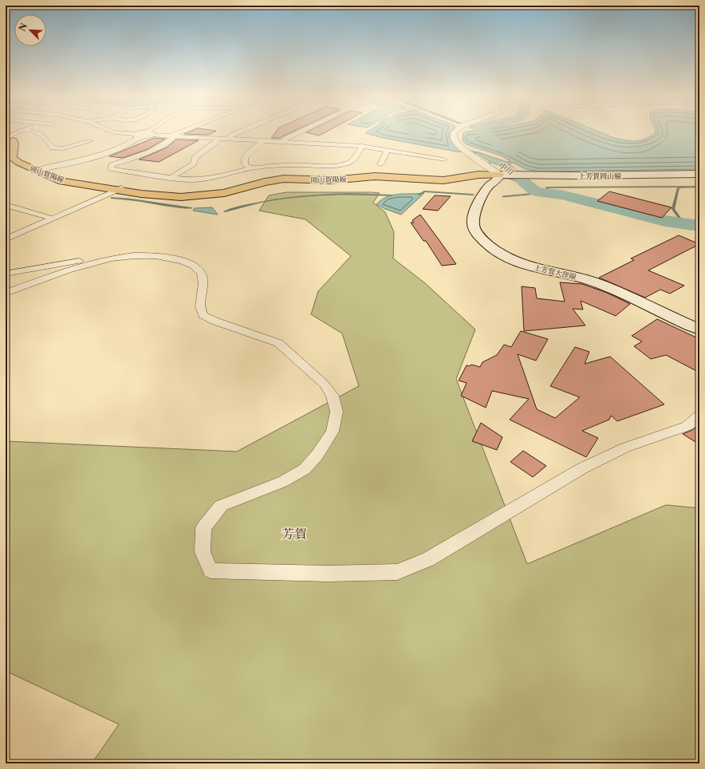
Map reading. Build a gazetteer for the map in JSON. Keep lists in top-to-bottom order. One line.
{"streets":{"main road":["岡山賀陽線","上芳賀岡山線","上芳賀大窪線"]},"crossings":[["岡山賀陽線","上芳賀岡山線"],["岡山賀陽線","上芳賀大窪線"],["上芳賀岡山線","上芳賀大窪線"]],"districts":["芳賀"],"water":["中川"],"north":"top left"}
